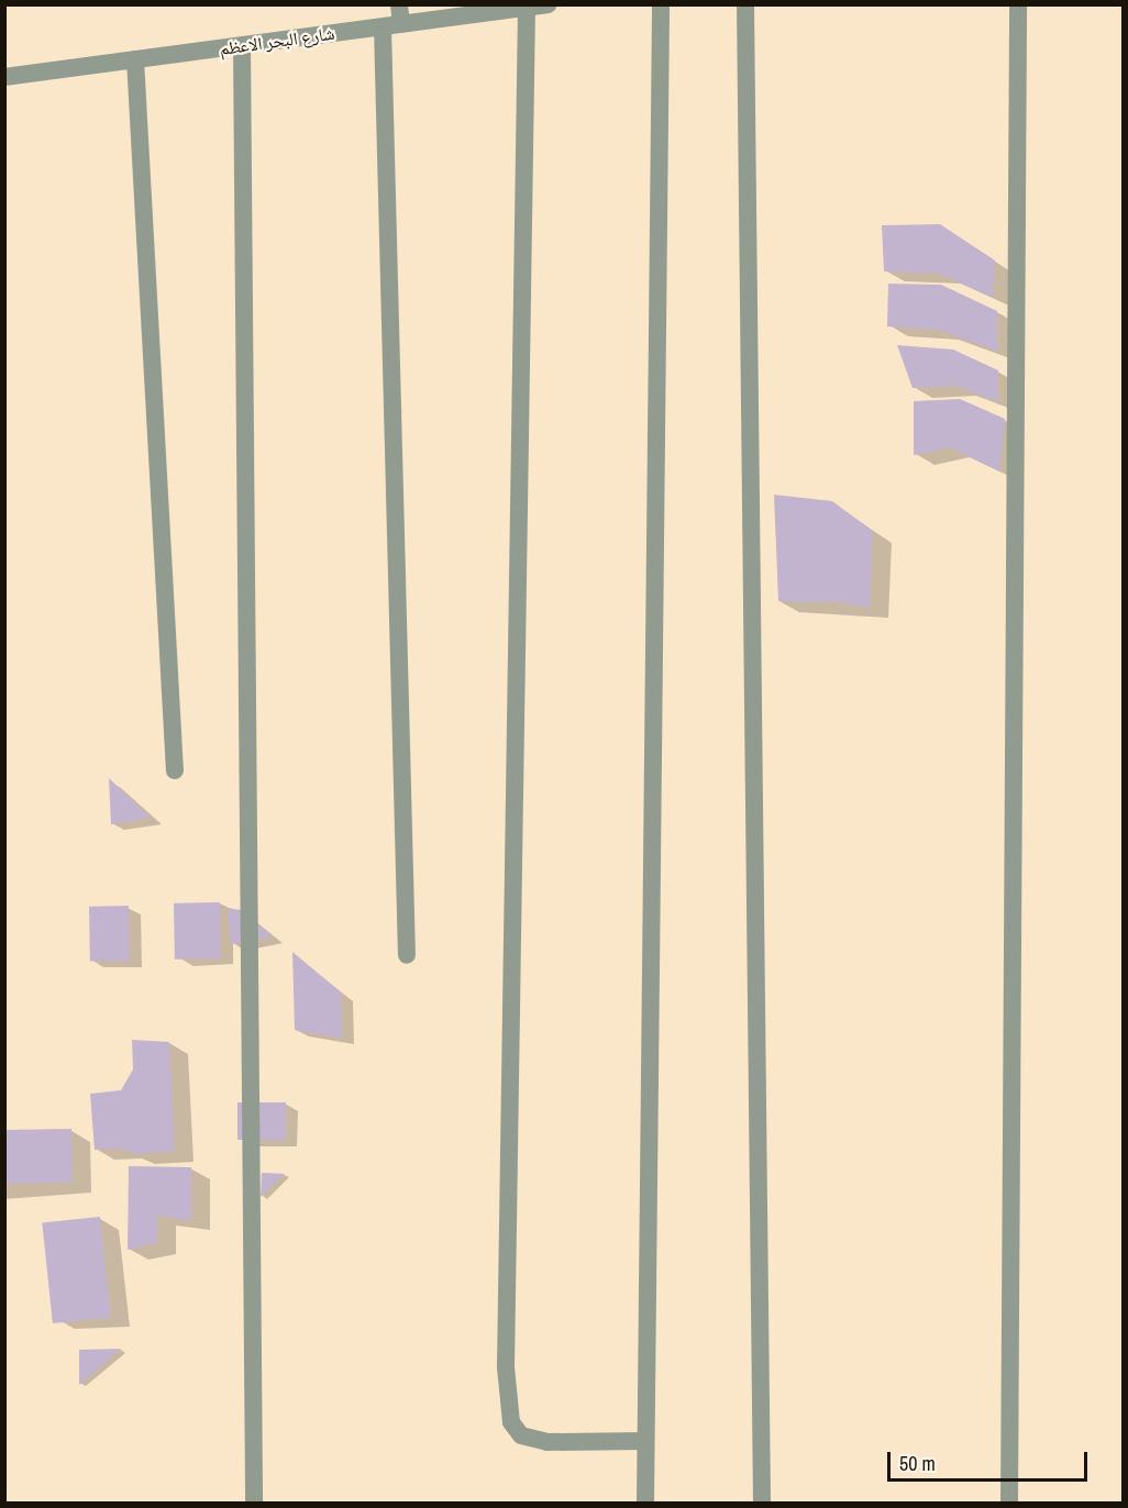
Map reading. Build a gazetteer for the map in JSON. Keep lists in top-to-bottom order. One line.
{"streets":{"street":["شارع البحر الاعظم"]},"scale_bar":"50 m"}
